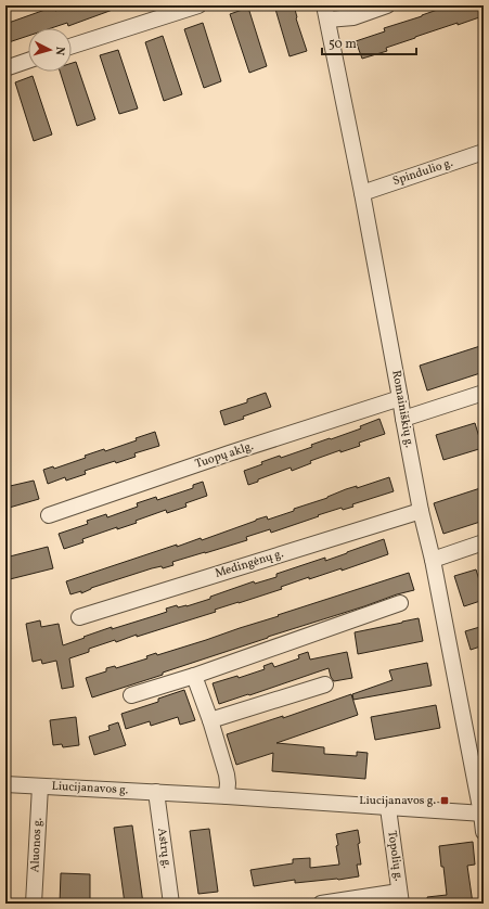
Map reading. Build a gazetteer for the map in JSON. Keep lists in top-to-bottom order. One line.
{"streets":{"street":["Spindulio g.","Romainiškių g.","Tuopų aklg.","Medingėnų g.","Liucijanavos g.","Aluonos g.","Astrų g.","Topolių g."]},"crossings":[["Spindulio g.","Romainiškių g."],["Romainiškių g.","Tuopų aklg."],["Romainiškių g.","Medingėnų g."],["Romainiškių g.","Liucijanavos g."],["Liucijanavos g.","Aluonos g."],["Liucijanavos g.","Astrų g."],["Liucijanavos g.","Topolių g."]],"places":{"transit":["Liucijanavos g."]},"scale_bar":"50 m","north":"right"}
